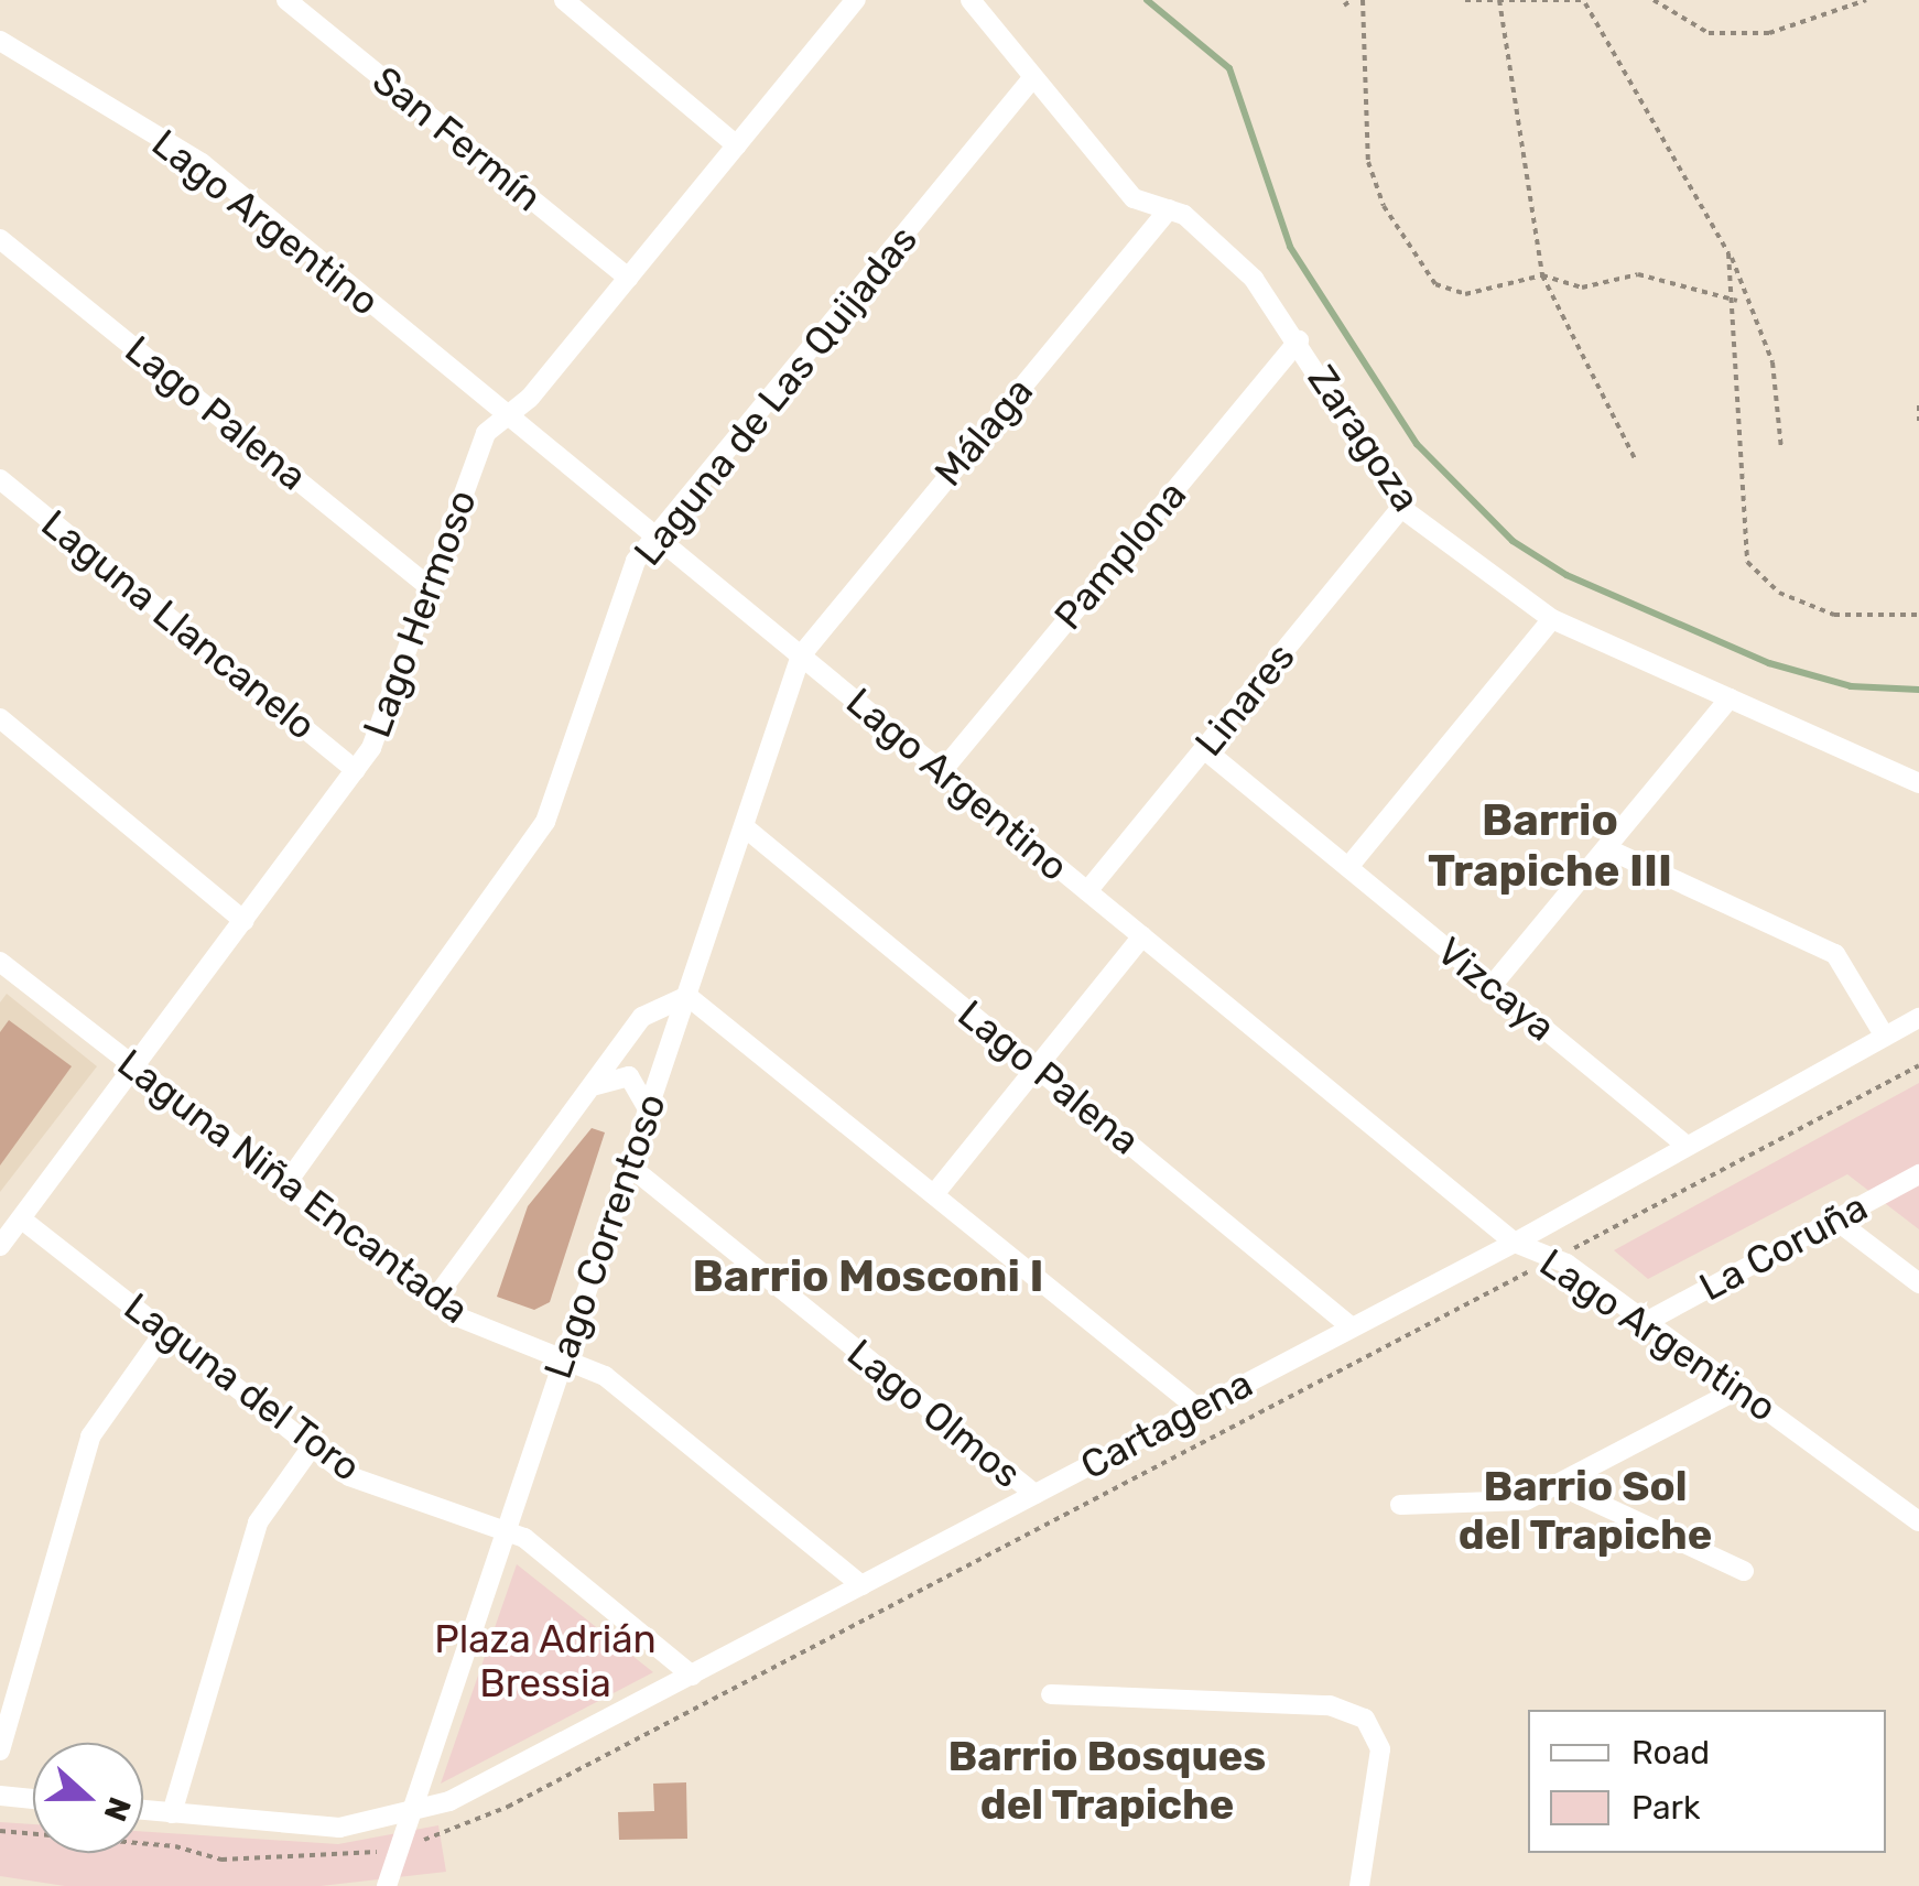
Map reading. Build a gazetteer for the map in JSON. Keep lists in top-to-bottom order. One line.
{"streets":{"street":["San Fermín","Lago Argentino","Laguna de Las Quijadas","Lago Palena","Málaga","Zaragoza","Pamplona","Lago Hermoso","Laguna Llancanelo","Linares","Vizcaya","Laguna Niña Encantada","Lago Correntoso","La Coruña","Laguna del Toro","Lago Olmos","Cartagena"]},"crossings":[["San Fermín","Lago Hermoso"],["Lago Argentino","Laguna de Las Quijadas"],["Lago Argentino","Málaga"],["Lago Argentino","Pamplona"],["Lago Argentino","Lago Hermoso"],["Lago Argentino","Linares"],["Lago Argentino","Lago Correntoso"],["Lago Argentino","La Coruña"],["Lago Argentino","Cartagena"],["Laguna de Las Quijadas","Zaragoza"],["Laguna de Las Quijadas","Laguna Niña Encantada"],["Lago Palena","Lago Hermoso"],["Lago Palena","Lago Correntoso"],["Lago Palena","Cartagena"],["Málaga","Zaragoza"],["Málaga","Lago Correntoso"],["Zaragoza","Pamplona"],["Zaragoza","Linares"],["Lago Hermoso","Laguna Llancanelo"],["Lago Hermoso","Laguna Niña Encantada"],["Lago Hermoso","Laguna del Toro"],["Linares","Vizcaya"],["Vizcaya","Cartagena"],["Laguna Niña Encantada","Lago Correntoso"],["Laguna Niña Encantada","Cartagena"],["Lago Correntoso","Laguna del Toro"],["Lago Correntoso","Lago Olmos"],["Lago Correntoso","Cartagena"],["Laguna del Toro","Cartagena"],["Lago Olmos","Cartagena"]],"districts":["Barrio Trapiche III","Barrio Mosconi I","Barrio Sol del Trapiche","Barrio Bosques del Trapiche"],"parks":["Plaza Adrián Bressia"],"legend":["Road","Park"],"north":"right"}
